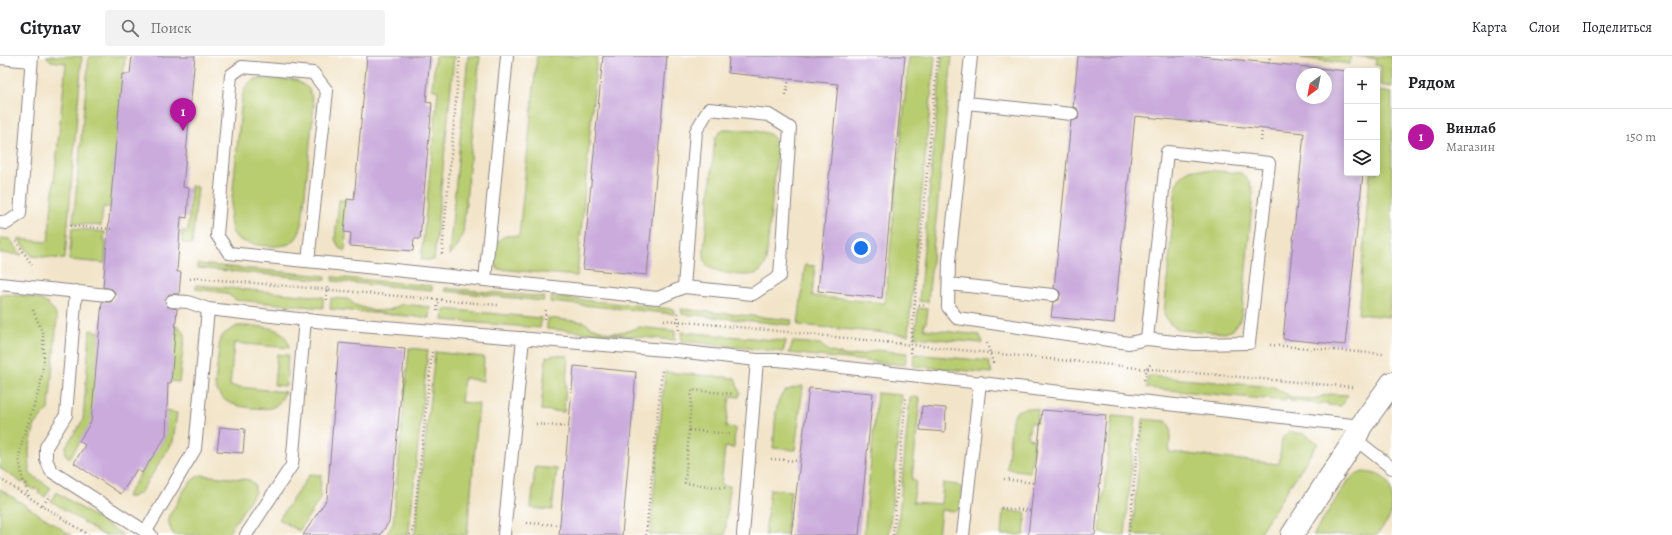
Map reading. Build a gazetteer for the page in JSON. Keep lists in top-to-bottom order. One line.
{"north":"bottom left","page":{"header":"Citynav","search":"Поиск","nav":["Карта","Слои","Поделиться"],"heading":"Рядом","map_buttons":["+","−"],"pins":"1","list":[{"mark":"1","name":"Винлаб","note":"Магазин","value":"150 m"}]}}
